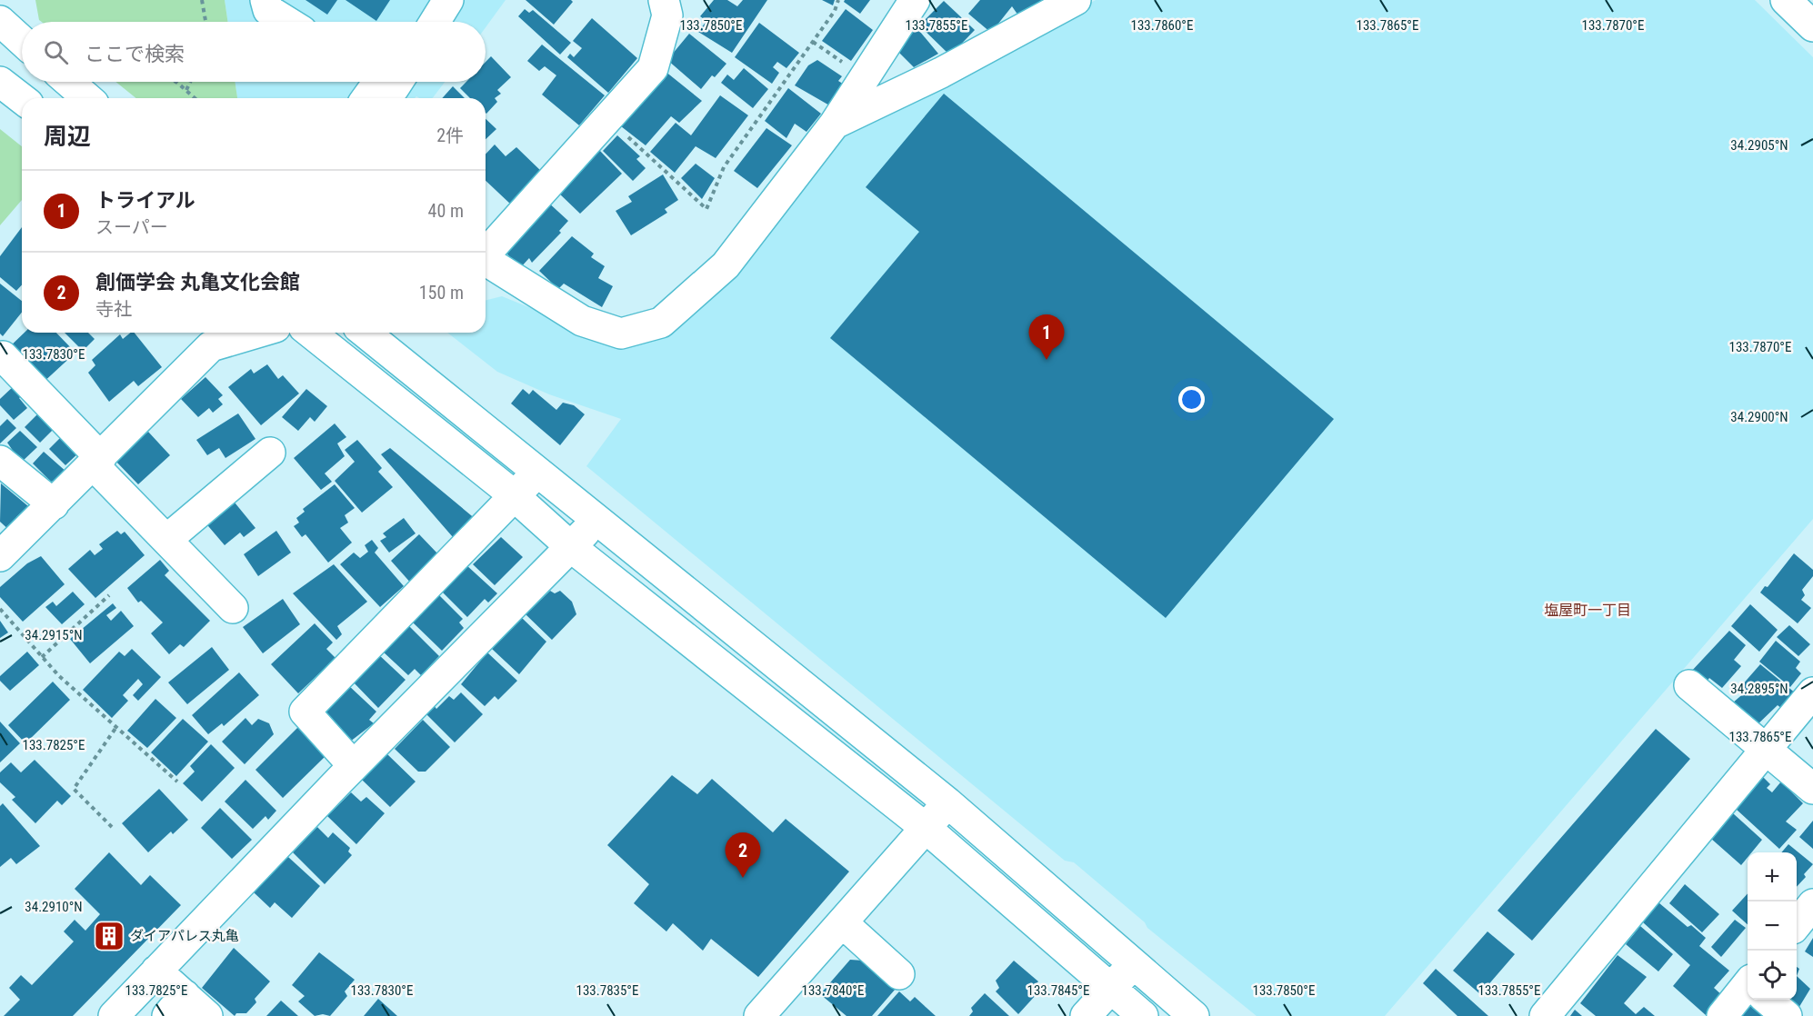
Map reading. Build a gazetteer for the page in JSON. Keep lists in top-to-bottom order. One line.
{"districts":["塩屋町一丁目"],"places":{"building":["ダイアパレス丸亀"]},"page":{"search":"ここで検索","heading":["周辺","2件"],"list":[{"mark":"1","name":"トライアル","note":"スーパー","value":"40 m"},{"mark":"2","name":"創価学会 丸亀文化会館","note":"寺社","value":"150 m"}],"pins":["1","2"],"map_buttons":["+","−"]},"coordinates":["133.7850°E","133.7855°E","133.7860°E","133.7865°E","133.7870°E","34.2905°N","133.7830°E","34.2900°N","34.2915°N","34.2895°N","133.7825°E","34.2910°N","133.7835°E","133.7840°E","133.7845°E"]}
